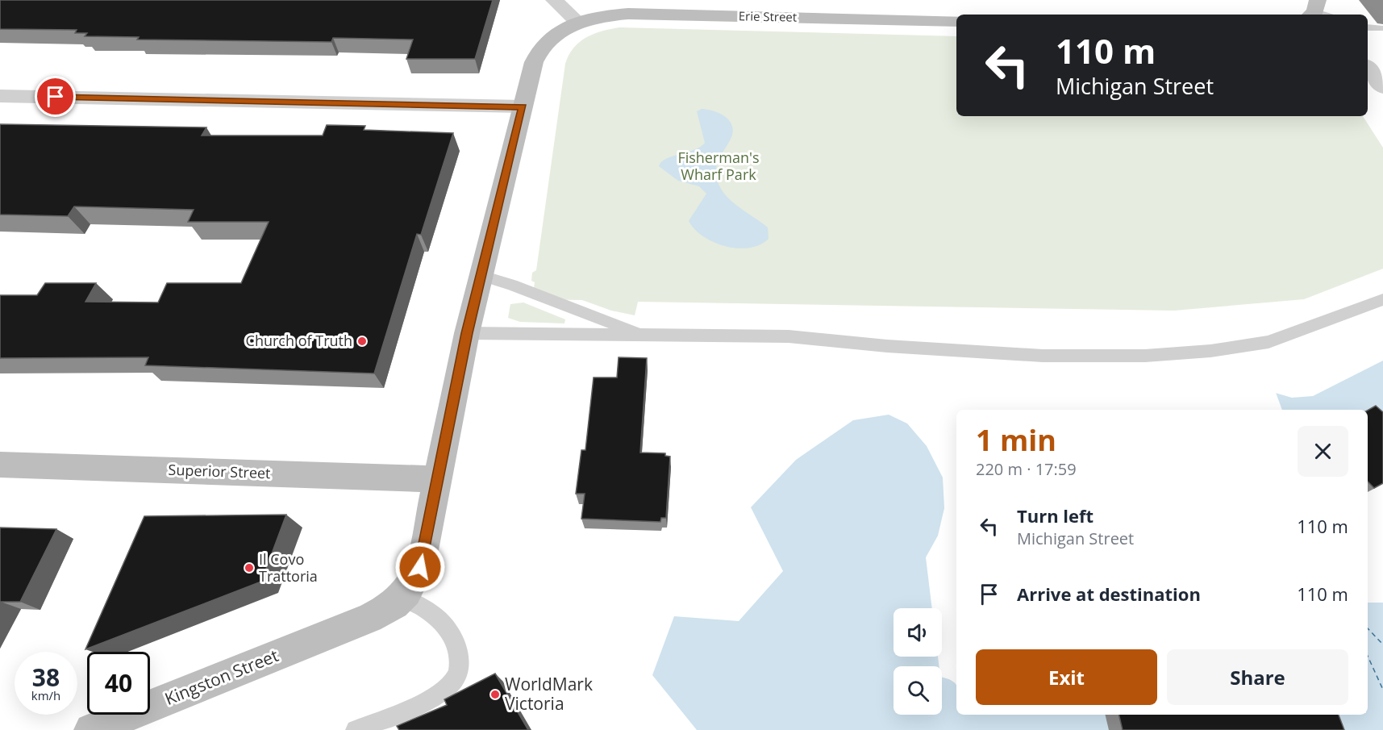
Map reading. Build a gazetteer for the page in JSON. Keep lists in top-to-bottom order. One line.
{"streets":{"street":["Erie Street","Superior Street","Kingston Street"]},"crossings":[["Erie Street","Superior Street"],["Erie Street","Kingston Street"]],"parks":["Fisherman's Wharf Park"],"places":["Church of Truth","Il Covo Trattoria","WorldMark Victoria"],"page":{"turn":["110 m","Michigan Street"],"heading":["1 min","220 m · 17:59"],"list":[{"name":"Turn left","note":"Michigan Street","value":"110 m"},{"name":"Arrive at destination","value":"110 m"}],"buttons":["Exit","Share"],"speed":"38 km/h","limit":"40"}}
